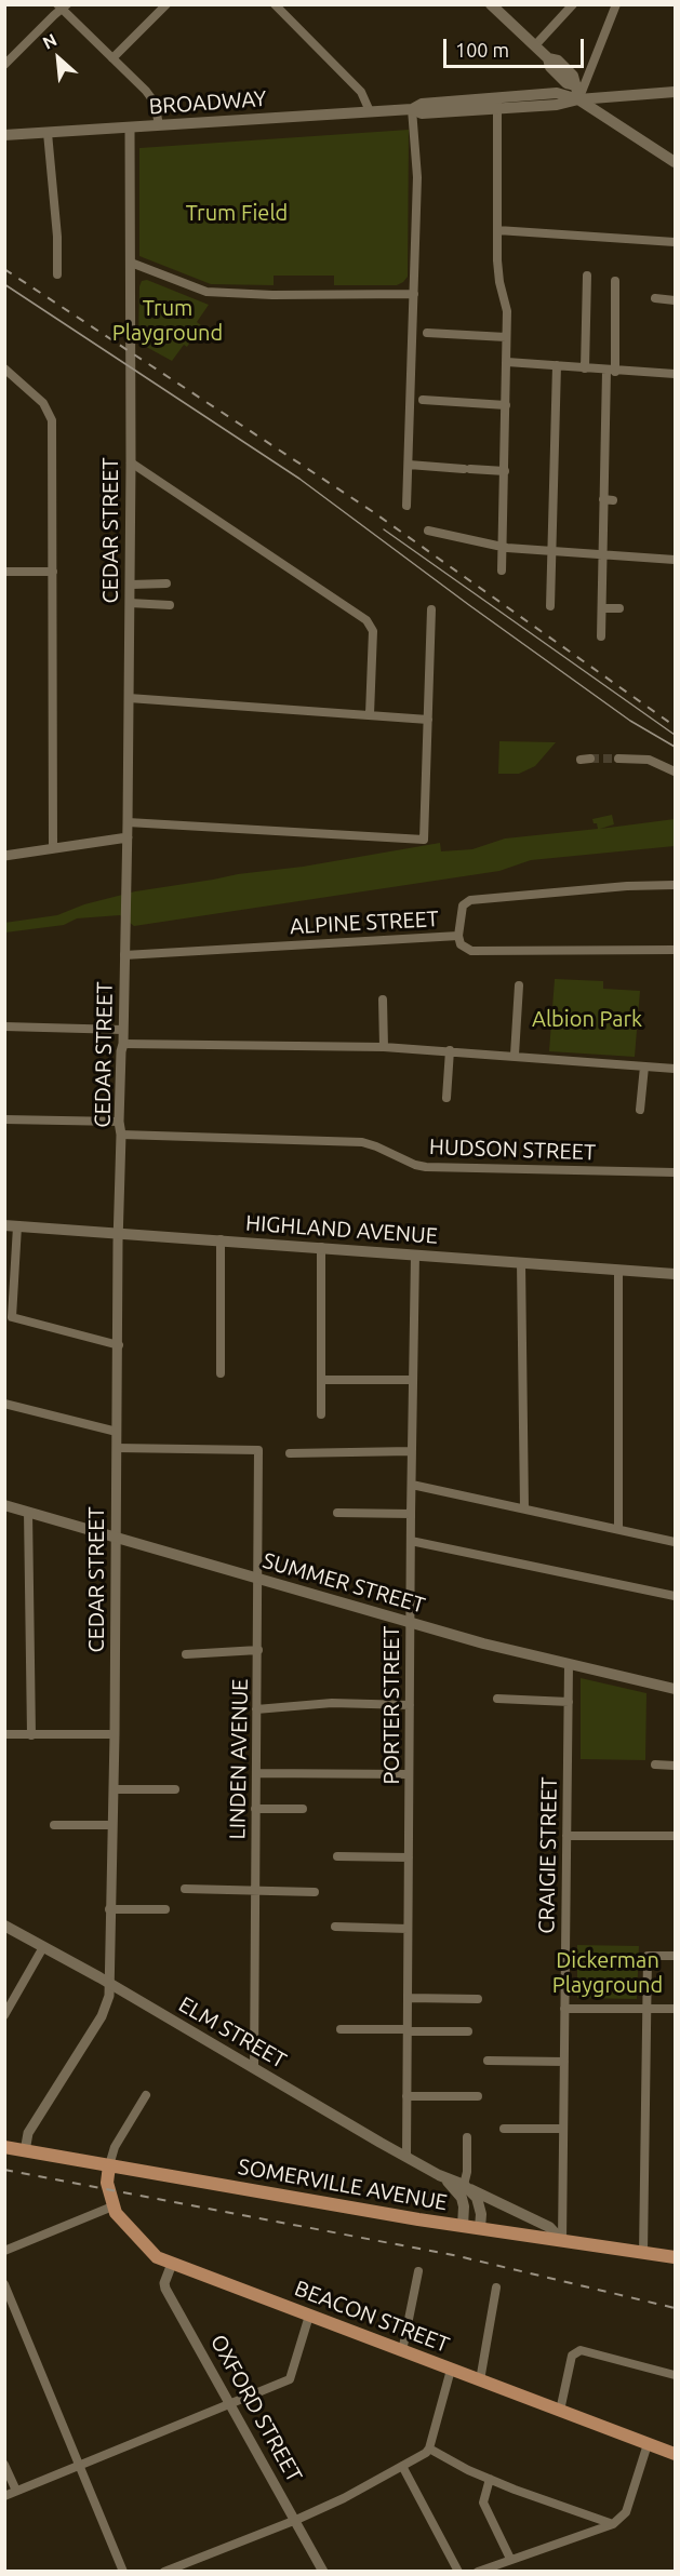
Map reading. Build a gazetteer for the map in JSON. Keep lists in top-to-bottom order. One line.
{"streets":{"main road":["BROADWAY","HIGHLAND AVENUE","SUMMER STREET","ELM STREET","SOMERVILLE AVENUE","BEACON STREET"],"street":["CEDAR STREET","ALPINE STREET","HUDSON STREET","PORTER STREET","LINDEN AVENUE","CRAIGIE STREET","OXFORD STREET"]},"crossings":[["BROADWAY","CEDAR STREET"],["CEDAR STREET","ALPINE STREET"],["CEDAR STREET","HUDSON STREET"],["CEDAR STREET","HIGHLAND AVENUE"],["CEDAR STREET","SUMMER STREET"],["CEDAR STREET","LINDEN AVENUE"],["CEDAR STREET","ELM STREET"],["CEDAR STREET","SOMERVILLE AVENUE"],["HIGHLAND AVENUE","PORTER STREET"],["SUMMER STREET","PORTER STREET"],["SUMMER STREET","LINDEN AVENUE"],["SUMMER STREET","CRAIGIE STREET"],["PORTER STREET","ELM STREET"],["LINDEN AVENUE","ELM STREET"],["CRAIGIE STREET","ELM STREET"],["CRAIGIE STREET","SOMERVILLE AVENUE"],["ELM STREET","SOMERVILLE AVENUE"],["SOMERVILLE AVENUE","BEACON STREET"],["BEACON STREET","OXFORD STREET"]],"parks":["Trum Field","Trum Playground","Albion Park","Dickerman Playground"],"scale_bar":"100 m","north":"top left"}
